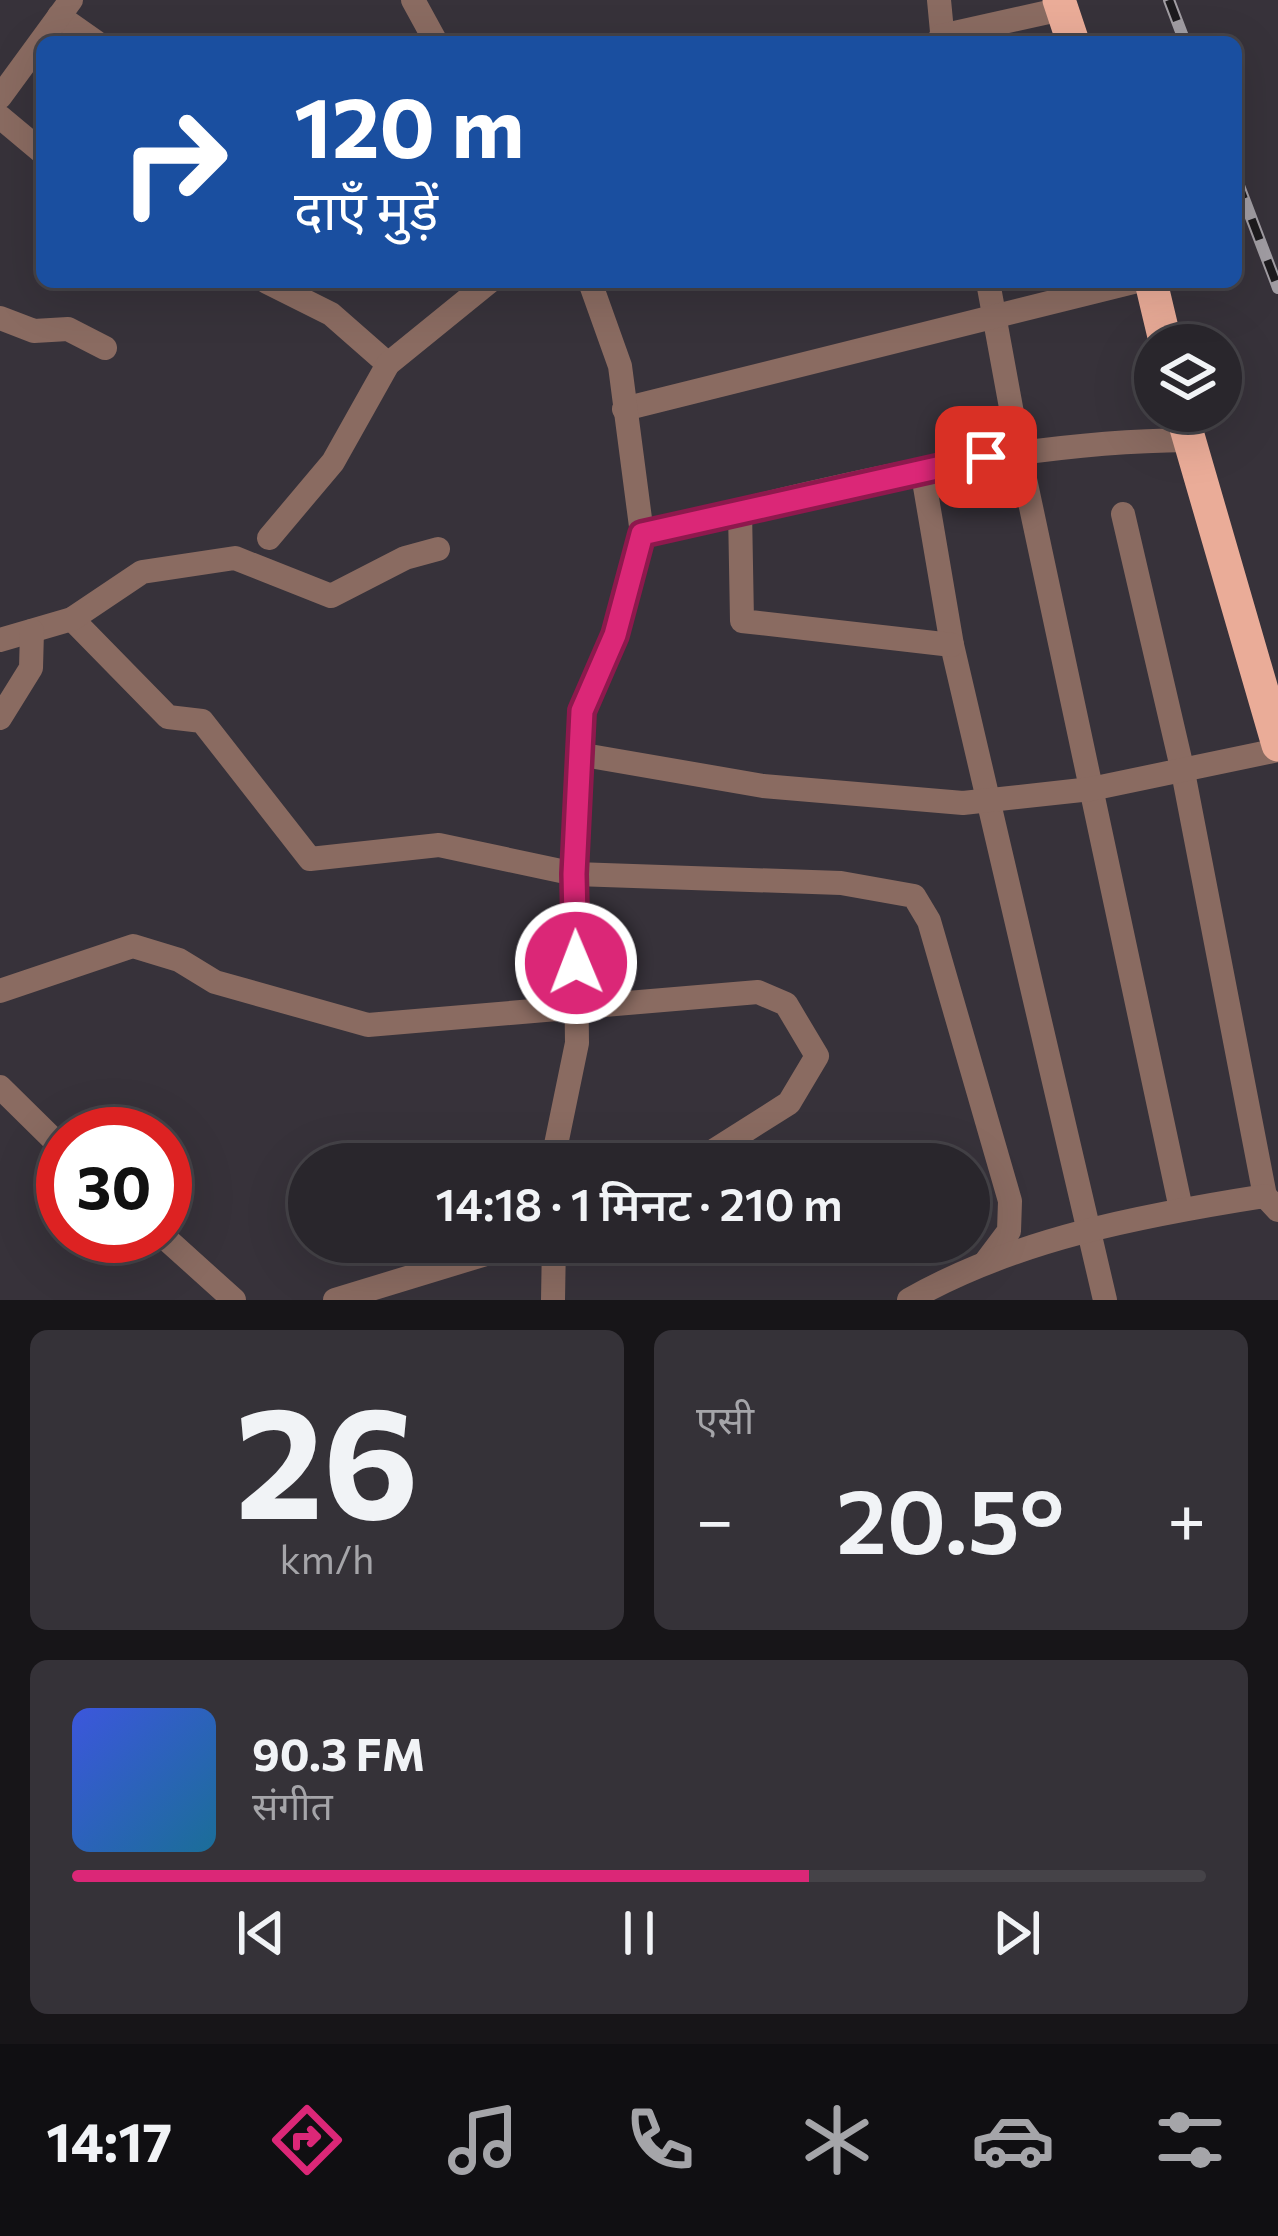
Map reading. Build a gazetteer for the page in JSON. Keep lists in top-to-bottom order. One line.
{"page":{"turn":["120 m","दाएँ मुड़ें"],"limit":"30","trip":"14:18 · 1 मिनट · 210 m","tile":[["26","km/h"],"एसी"],"heat":["−","20.5°","+"],"song":["90.3 FM","संगीत"],"tabs":"14:17"}}
